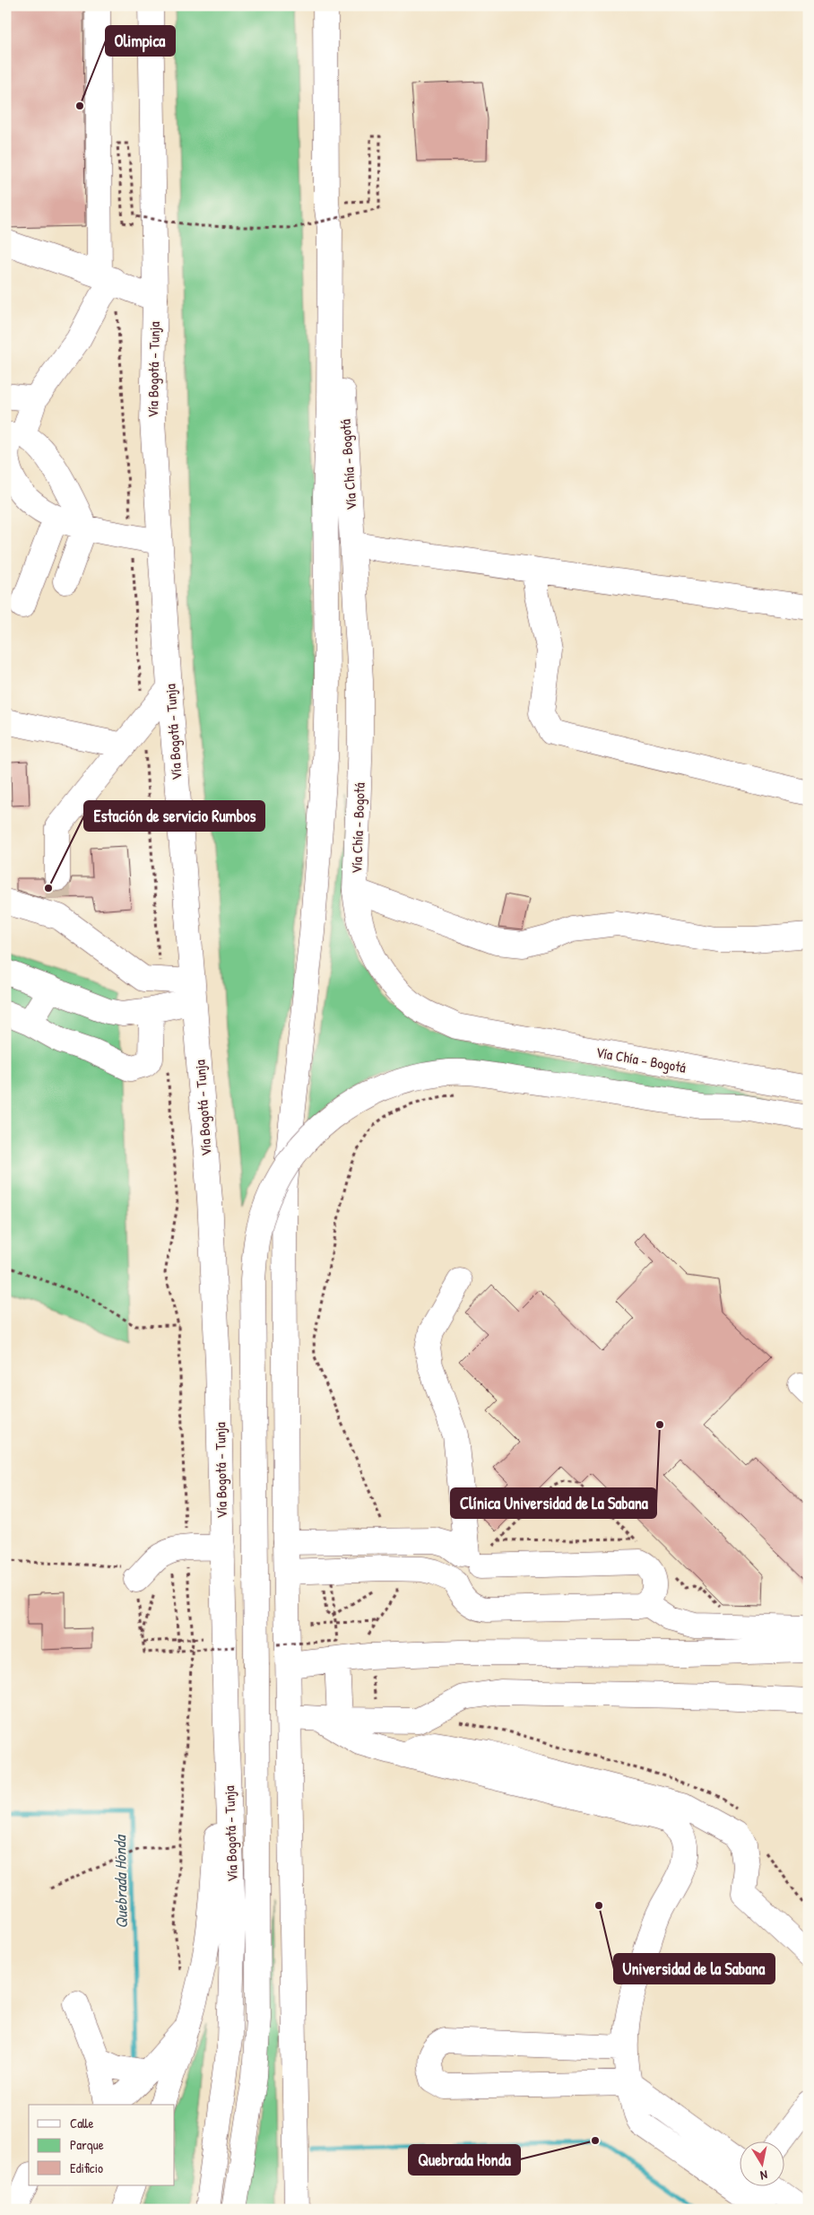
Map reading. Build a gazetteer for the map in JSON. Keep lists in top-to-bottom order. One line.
{"streets":{"main road":["Vía Bogotá - Tunja","Vía Chía - Bogotá"]},"water":["Quebrada Honda"],"places":["Olimpica","Estación de servicio Rumbos","Clínica Universidad de La Sabana","Universidad de la Sabana","Quebrada Honda"],"legend":["Calle","Parque","Edificio"],"north":"bottom"}
